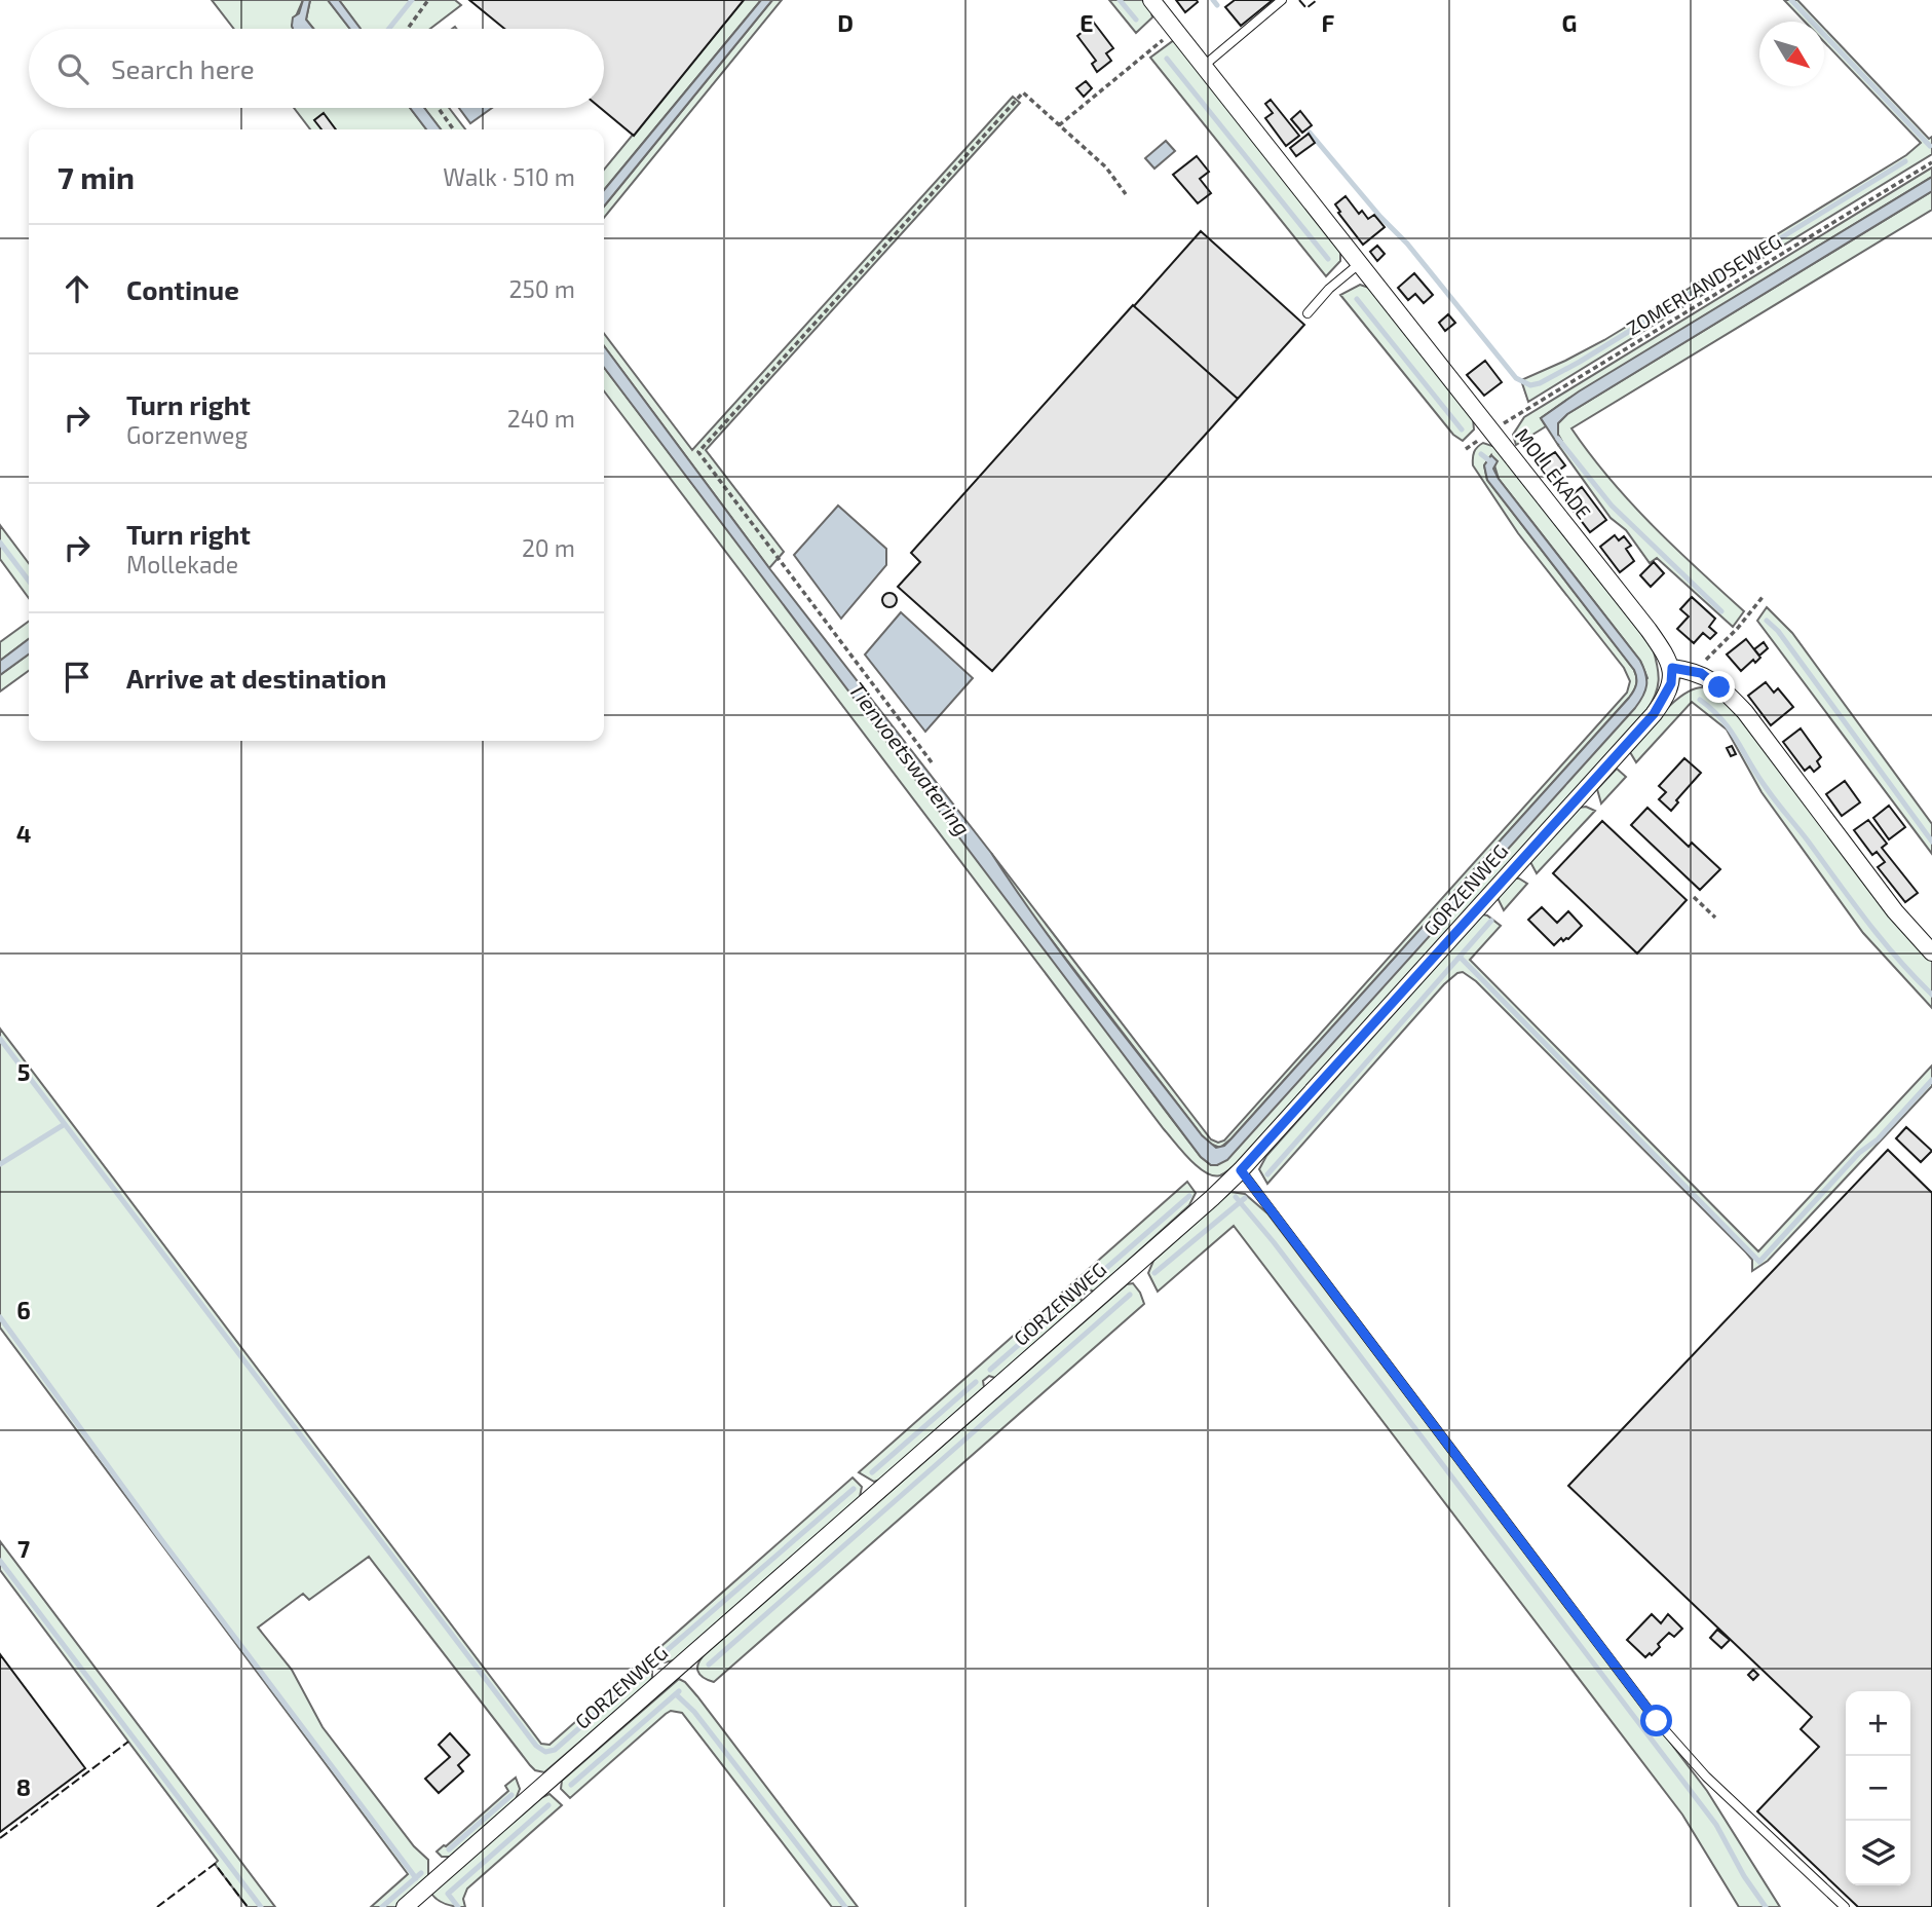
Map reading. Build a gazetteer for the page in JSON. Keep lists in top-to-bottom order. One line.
{"streets":{"street":["MOLLEKADE","GORZENWEG"],"path":["ZOMERLANDSEWEG"]},"crossings":[["ZOMERLANDSEWEG","MOLLEKADE"],["MOLLEKADE","GORZENWEG"]],"water":["Tienvoetswatering"],"north":"bottom right","page":{"search":"Search here","heading":["7 min","Walk · 510 m"],"list":[["Continue","250 m"],["Turn right","Gorzenweg","240 m"],["Turn right","Mollekade","20 m"],"Arrive at destination"],"map_buttons":["+","−"]},"grid":{"columns":["D","E","F","G"],"rows":["4","5","6","7","8"]}}
